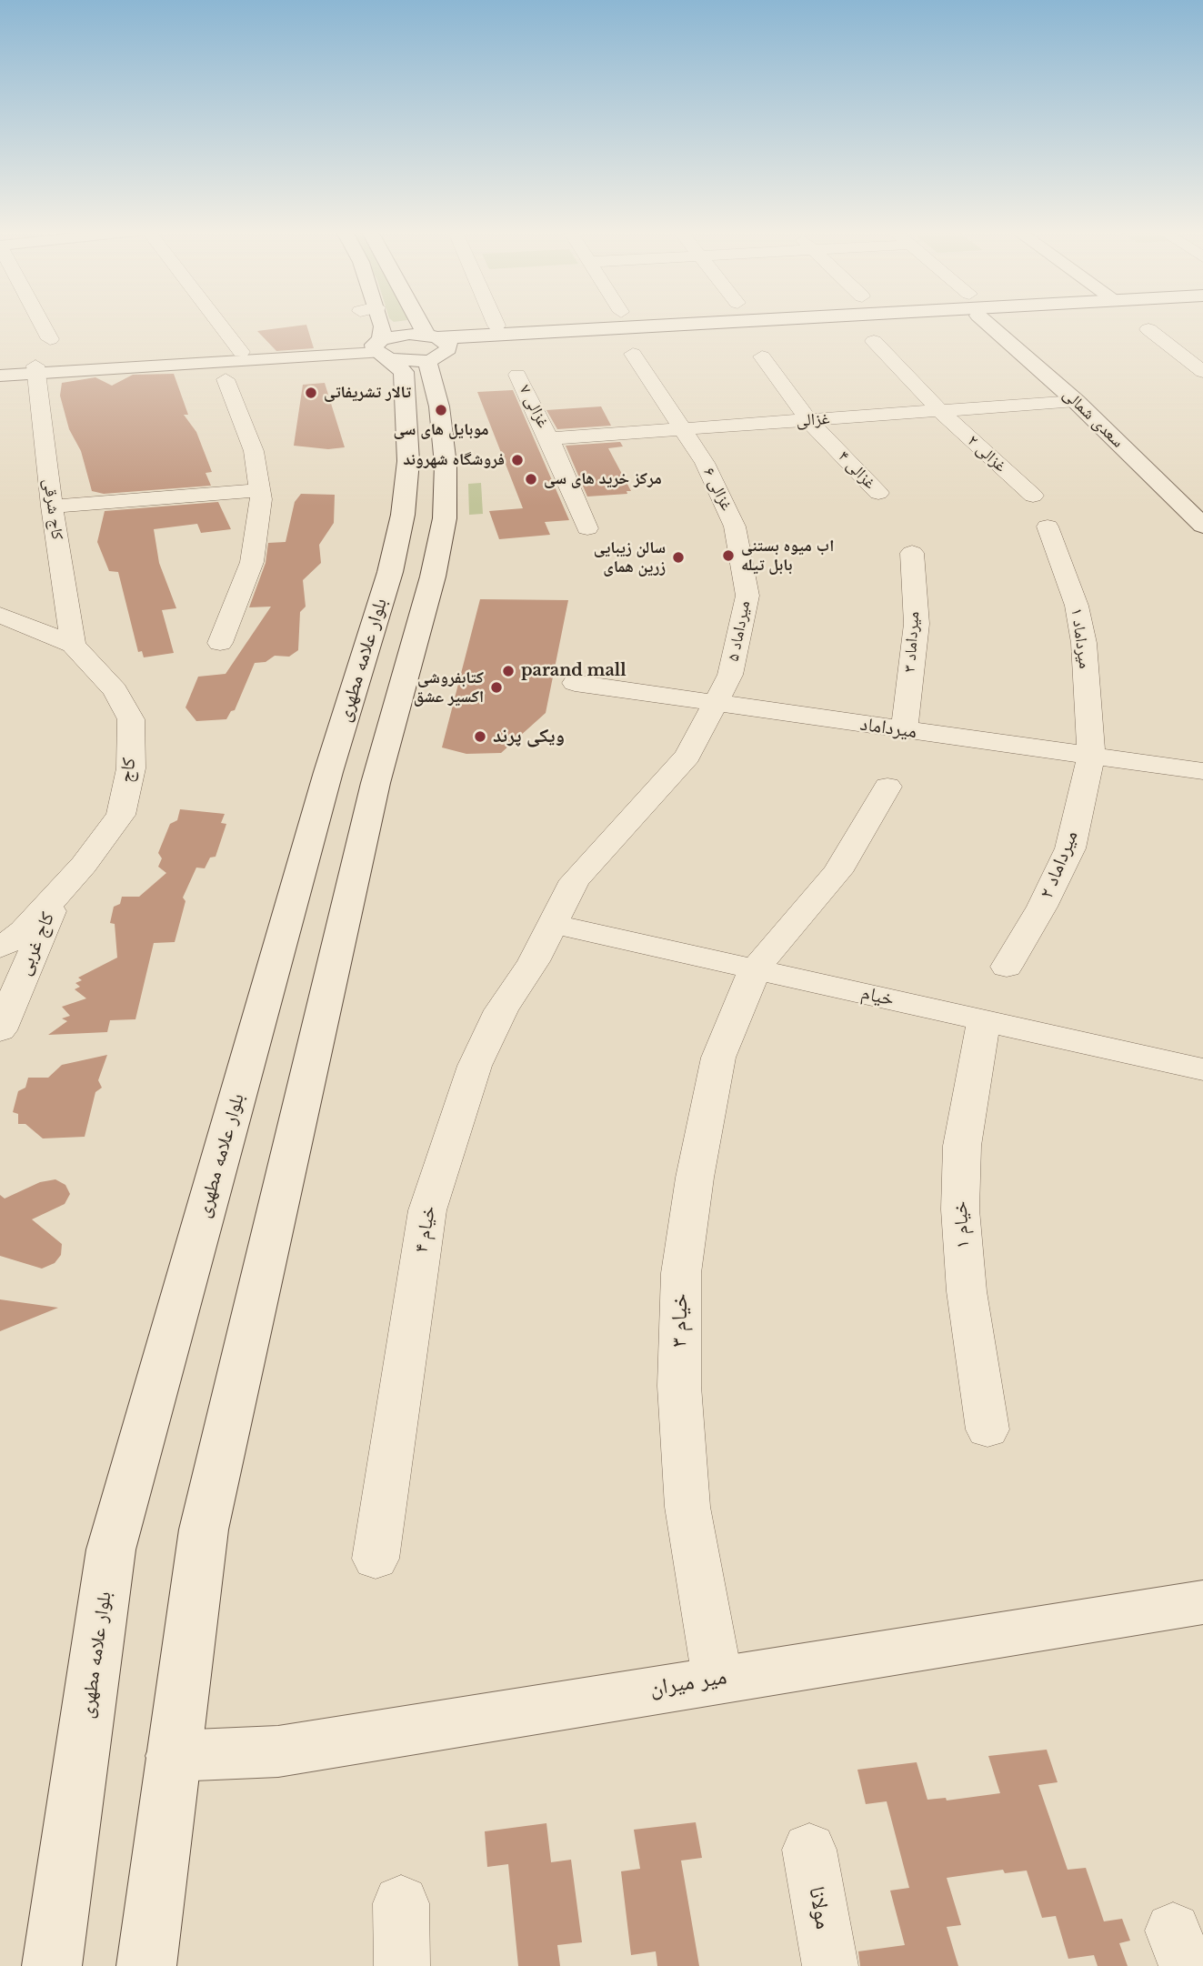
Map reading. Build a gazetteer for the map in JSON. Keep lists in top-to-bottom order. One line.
{"streets":{"main road":["سعدی شمالی","بلوار علامه مطهری","میر میران"],"street":["غزالی ۷","غزالی","غزالی ۲","غزالی ۴","غزالی ۶","کاج شرقی","میرداماد ۵","میرداماد ۱","میرداماد ۳","میرداماد","کاج","میرداماد ۲","کاج غربی","خیام","خیام ۱","خیام ۴","خیام ۳","مولانا"]},"crossings":[["غزالی ۷","غزالی"],["سعدی شمالی","غزالی"],["غزالی","غزالی ۲"],["غزالی","غزالی ۴"],["غزالی","غزالی ۶"],["غزالی ۶","میرداماد ۵"],["کاج شرقی","کاج"],["میرداماد ۵","میرداماد"],["میرداماد ۵","خیام"],["میرداماد ۵","خیام ۴"],["میرداماد ۱","میرداماد"],["میرداماد ۱","میرداماد ۲"],["میرداماد ۳","میرداماد"],["بلوار علامه مطهری","میر میران"],["میرداماد","میرداماد ۲"],["کاج","کاج غربی"],["خیام","خیام ۱"],["خیام","خیام ۴"],["خیام","خیام ۳"],["خیام ۳","میر میران"]],"places":["تالار تشریفاتی","موبایل های سی","فروشگاه شهروند","مرکز خرید های سی","اب میوه بستنی بابل تیله","سالن زیبایی زرین همای","parand mall","کتابفروشی اکسیر عشق","ویکی پرند"]}
